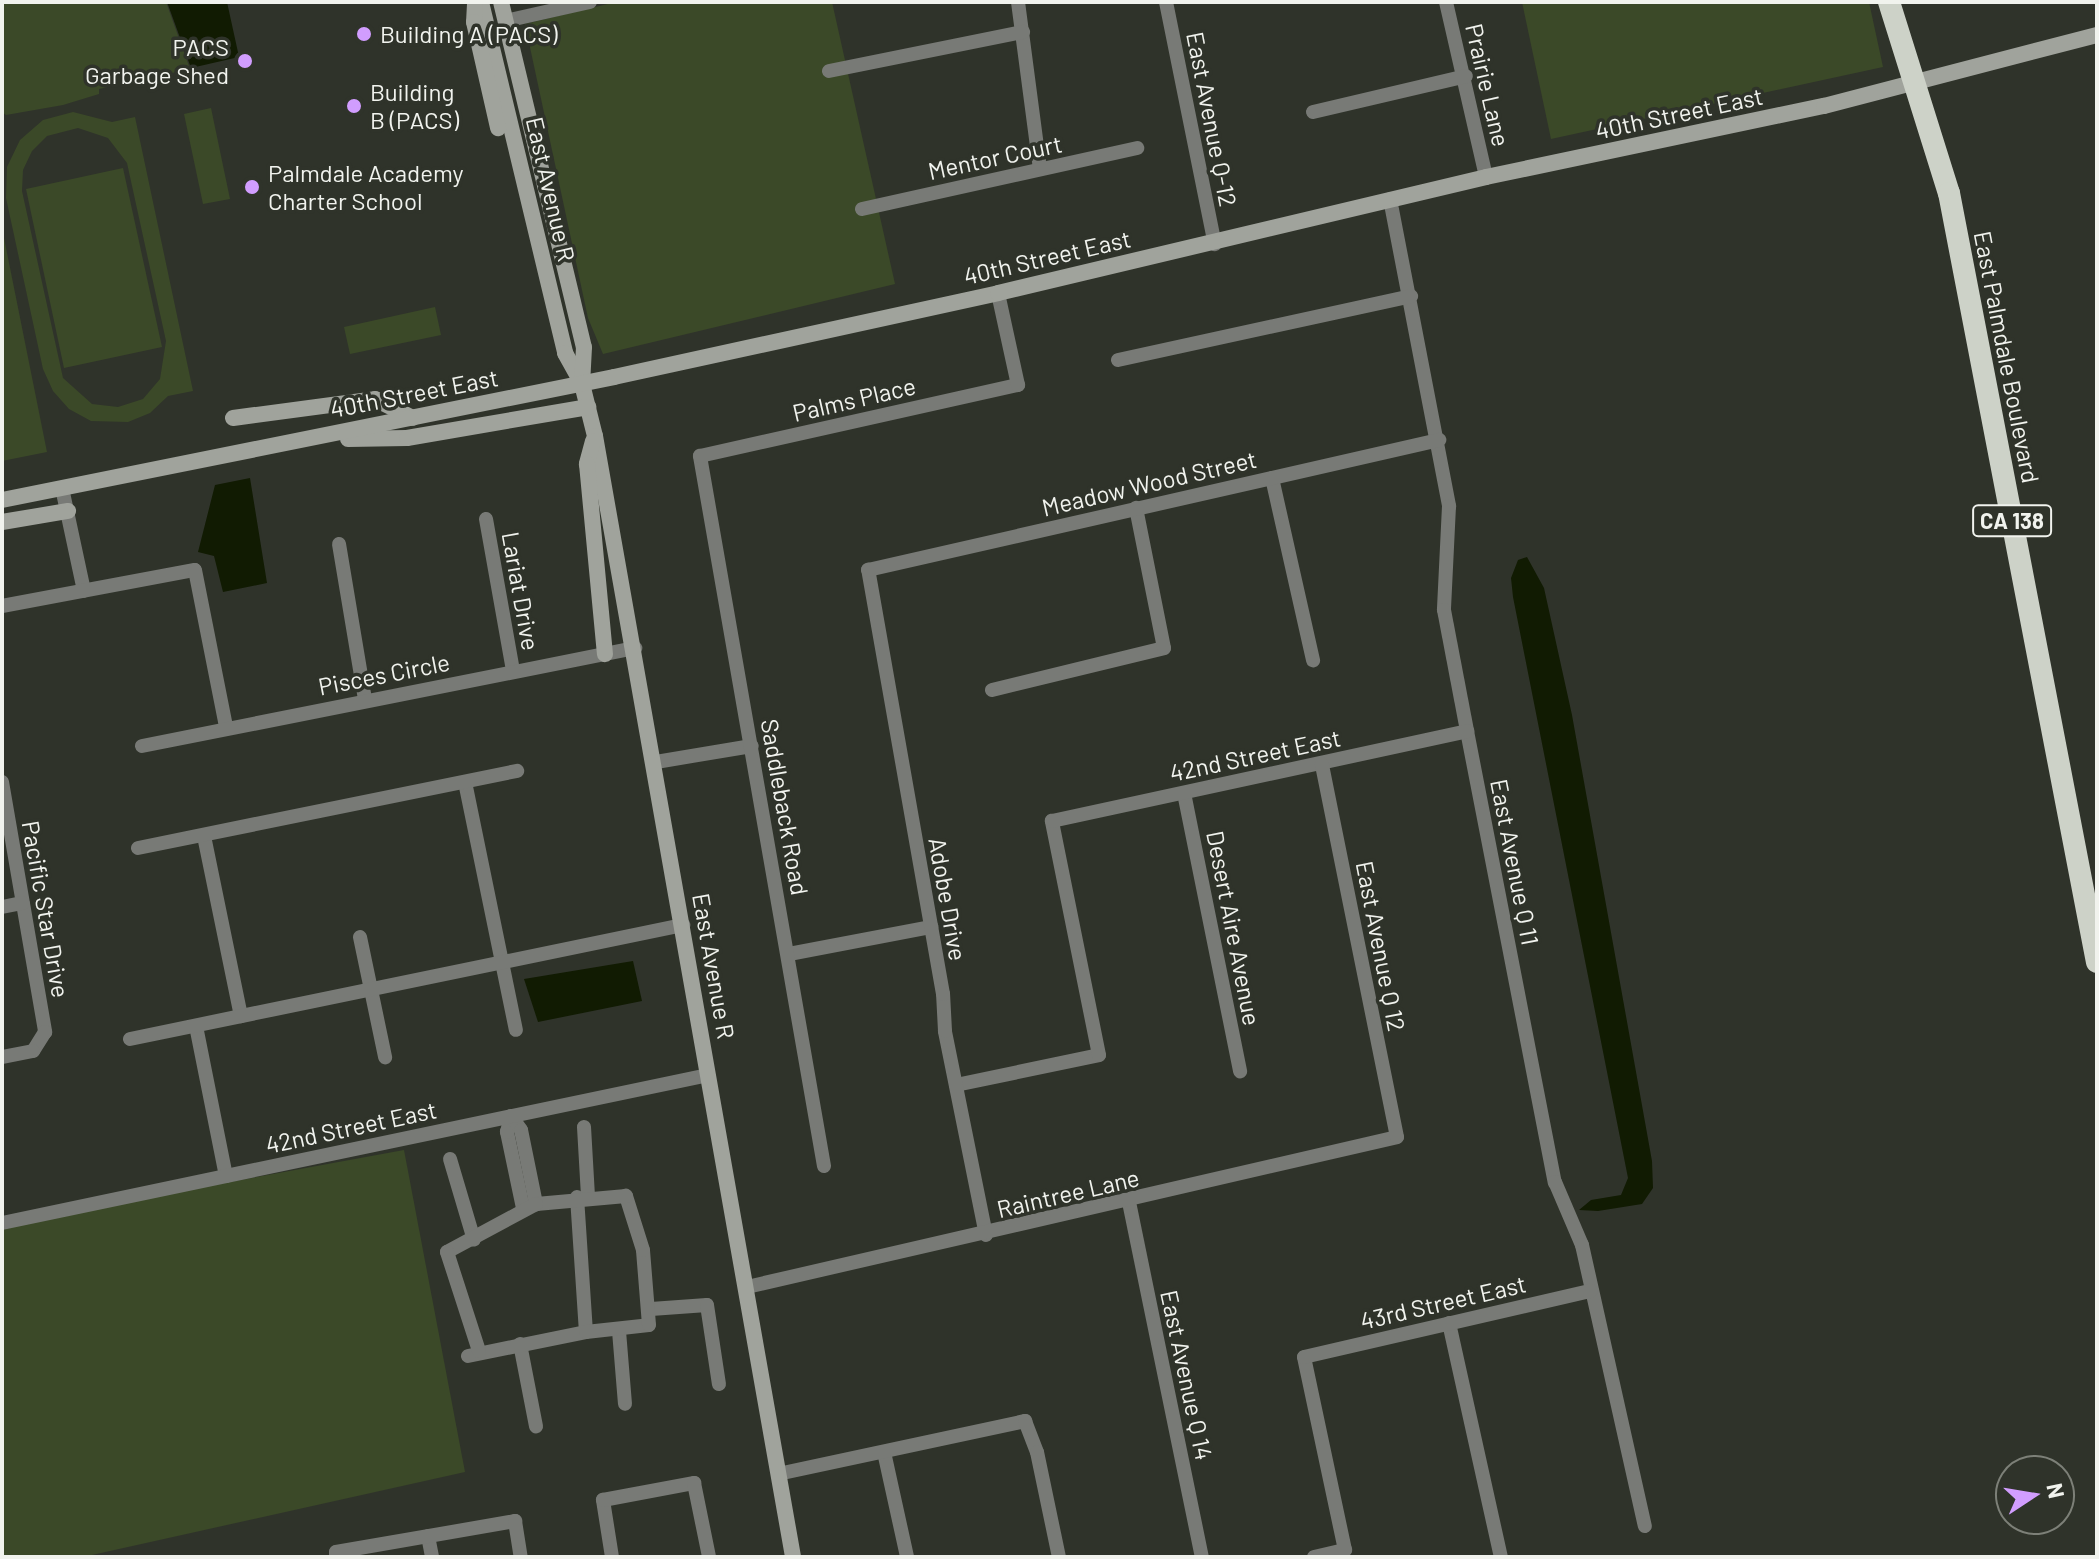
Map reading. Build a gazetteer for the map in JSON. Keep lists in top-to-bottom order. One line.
{"streets":{"highway":["East Palmdale Boulevard","CA 138"],"main road":["40th Street East","East Avenue R"],"street":["Prairie Lane","East Avenue Q-12","Mentor Court","Palms Place","Meadow Wood Street","Lariat Drive","Pisces Circle","42nd Street East","Saddleback Road","East Avenue Q 11","Adobe Drive","Pacific Star Drive","Desert Aire Avenue","East Avenue Q 12","Raintree Lane","43rd Street East","East Avenue Q 14"]},"crossings":[["Prairie Lane","40th Street East"],["40th Street East","East Avenue Q-12"],["40th Street East","East Avenue R"],["40th Street East","East Palmdale Boulevard"],["40th Street East","Palms Place"],["40th Street East","East Avenue Q 11"],["East Avenue R","Pisces Circle"],["East Avenue R","42nd Street East"],["East Avenue R","Raintree Lane"],["Palms Place","Saddleback Road"],["Meadow Wood Street","East Avenue Q 11"],["Meadow Wood Street","Adobe Drive"],["Lariat Drive","Pisces Circle"],["42nd Street East","East Avenue Q 11"],["42nd Street East","Adobe Drive"],["42nd Street East","Desert Aire Avenue"],["42nd Street East","East Avenue Q 12"],["East Avenue Q 11","43rd Street East"],["Adobe Drive","Raintree Lane"],["East Avenue Q 12","Raintree Lane"],["Raintree Lane","East Avenue Q 14"]],"places":["Building A (PACS)","PACS Garbage Shed","Building B (PACS)","Palmdale Academy Charter School"],"north":"right"}
